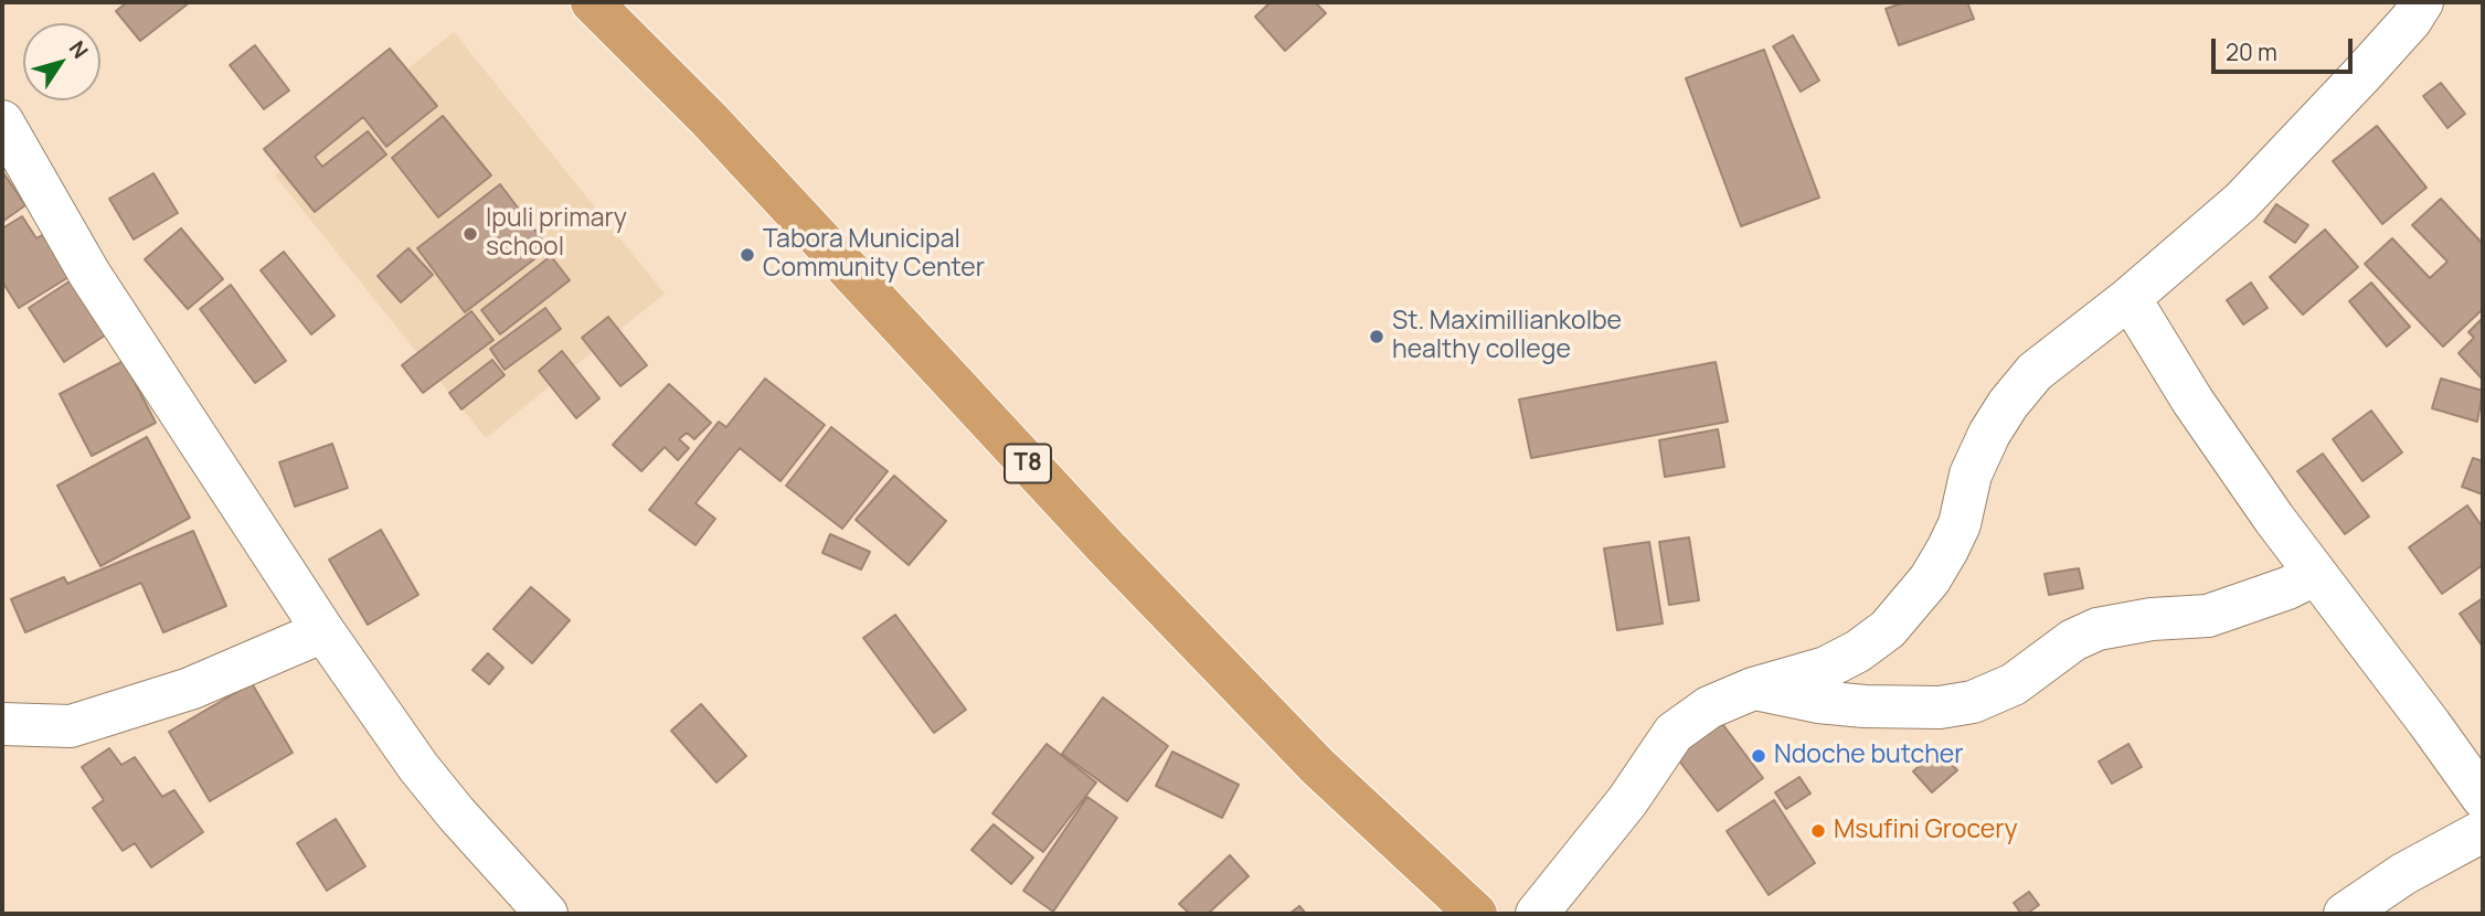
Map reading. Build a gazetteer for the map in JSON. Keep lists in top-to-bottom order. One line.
{"streets":{"highway":["T8"]},"places":["Ipuli primary school","Tabora Municipal Community Center","St. Maximilliankolbe healthy college","Ndoche butcher","Msufini Grocery"],"scale_bar":"20 m","north":"top right"}
